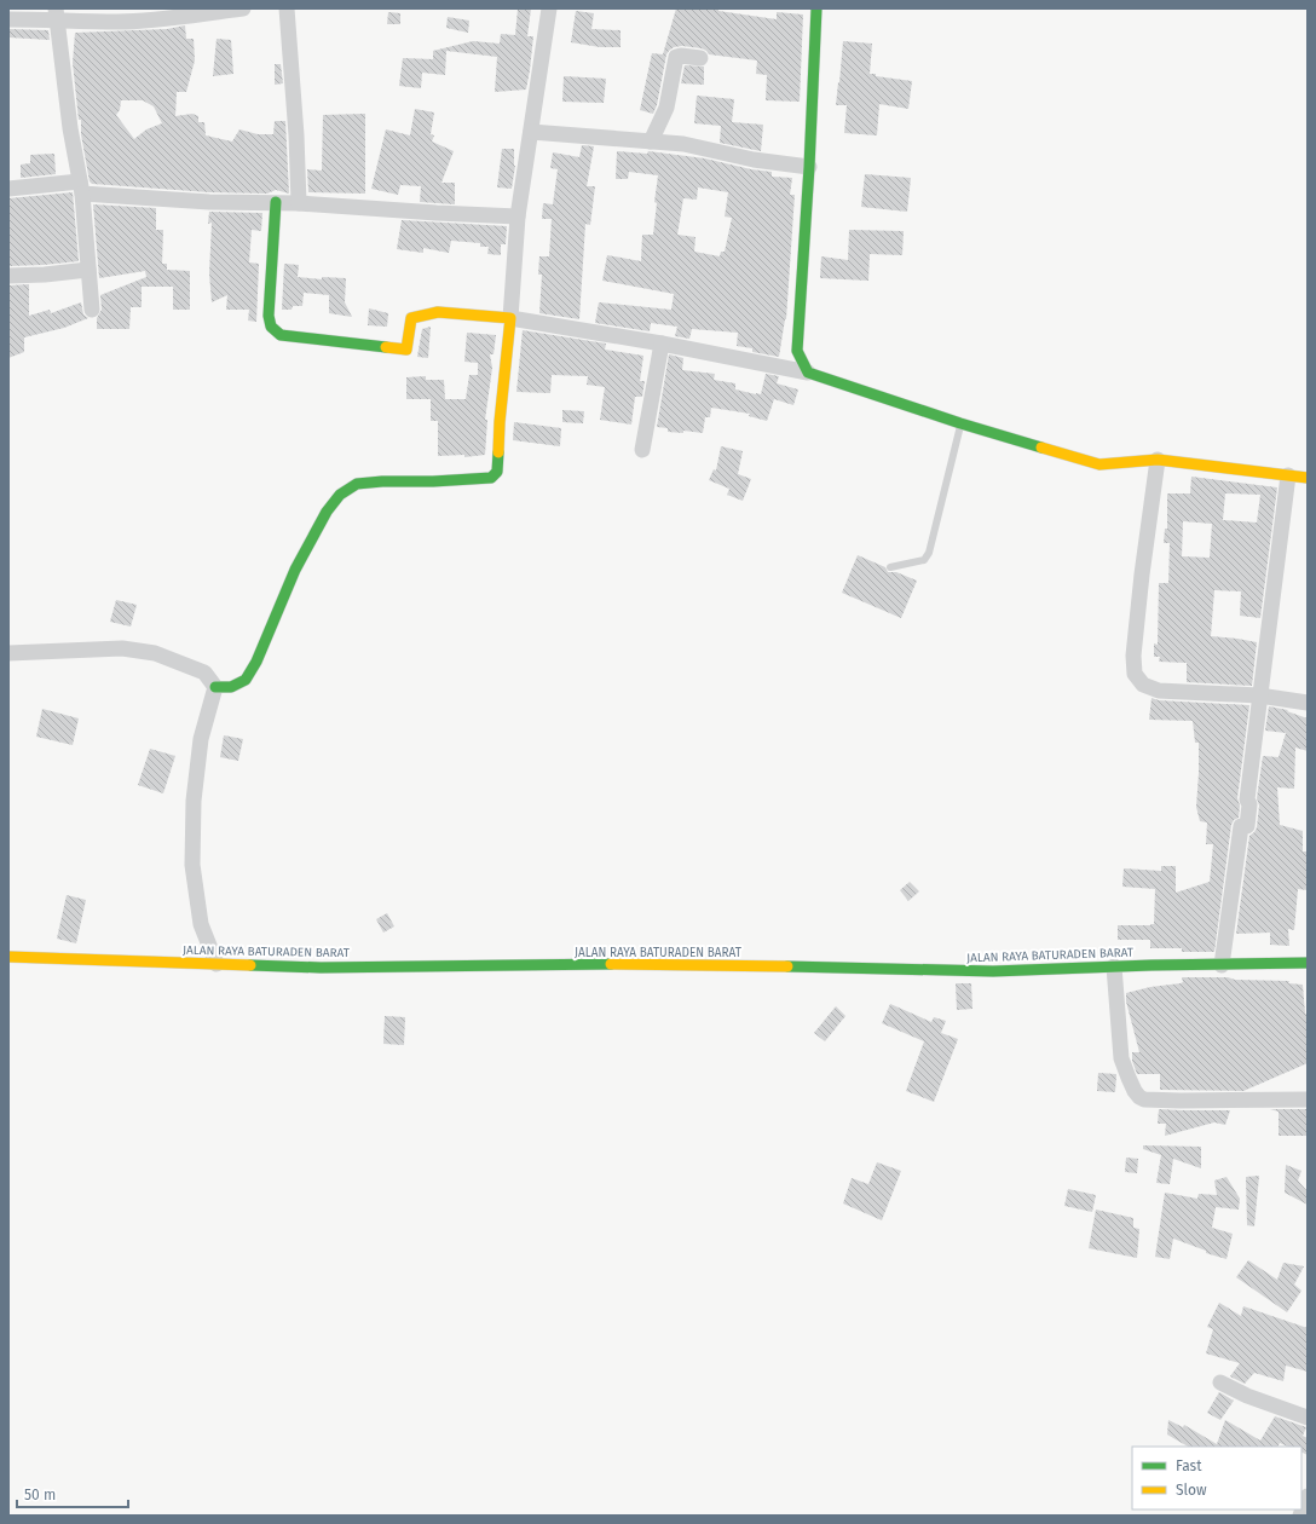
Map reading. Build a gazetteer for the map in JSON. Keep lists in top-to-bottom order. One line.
{"streets":{"street":["JALAN RAYA BATURADEN BARAT"]},"legend":["Fast","Slow"],"scale_bar":"50 m"}
